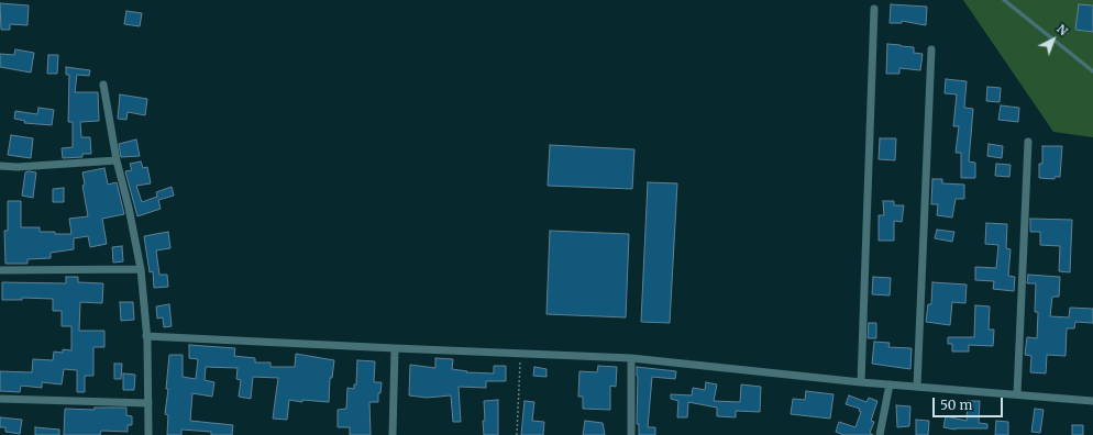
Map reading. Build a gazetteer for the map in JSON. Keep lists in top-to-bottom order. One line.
{"scale_bar":"50 m","north":"top right"}
